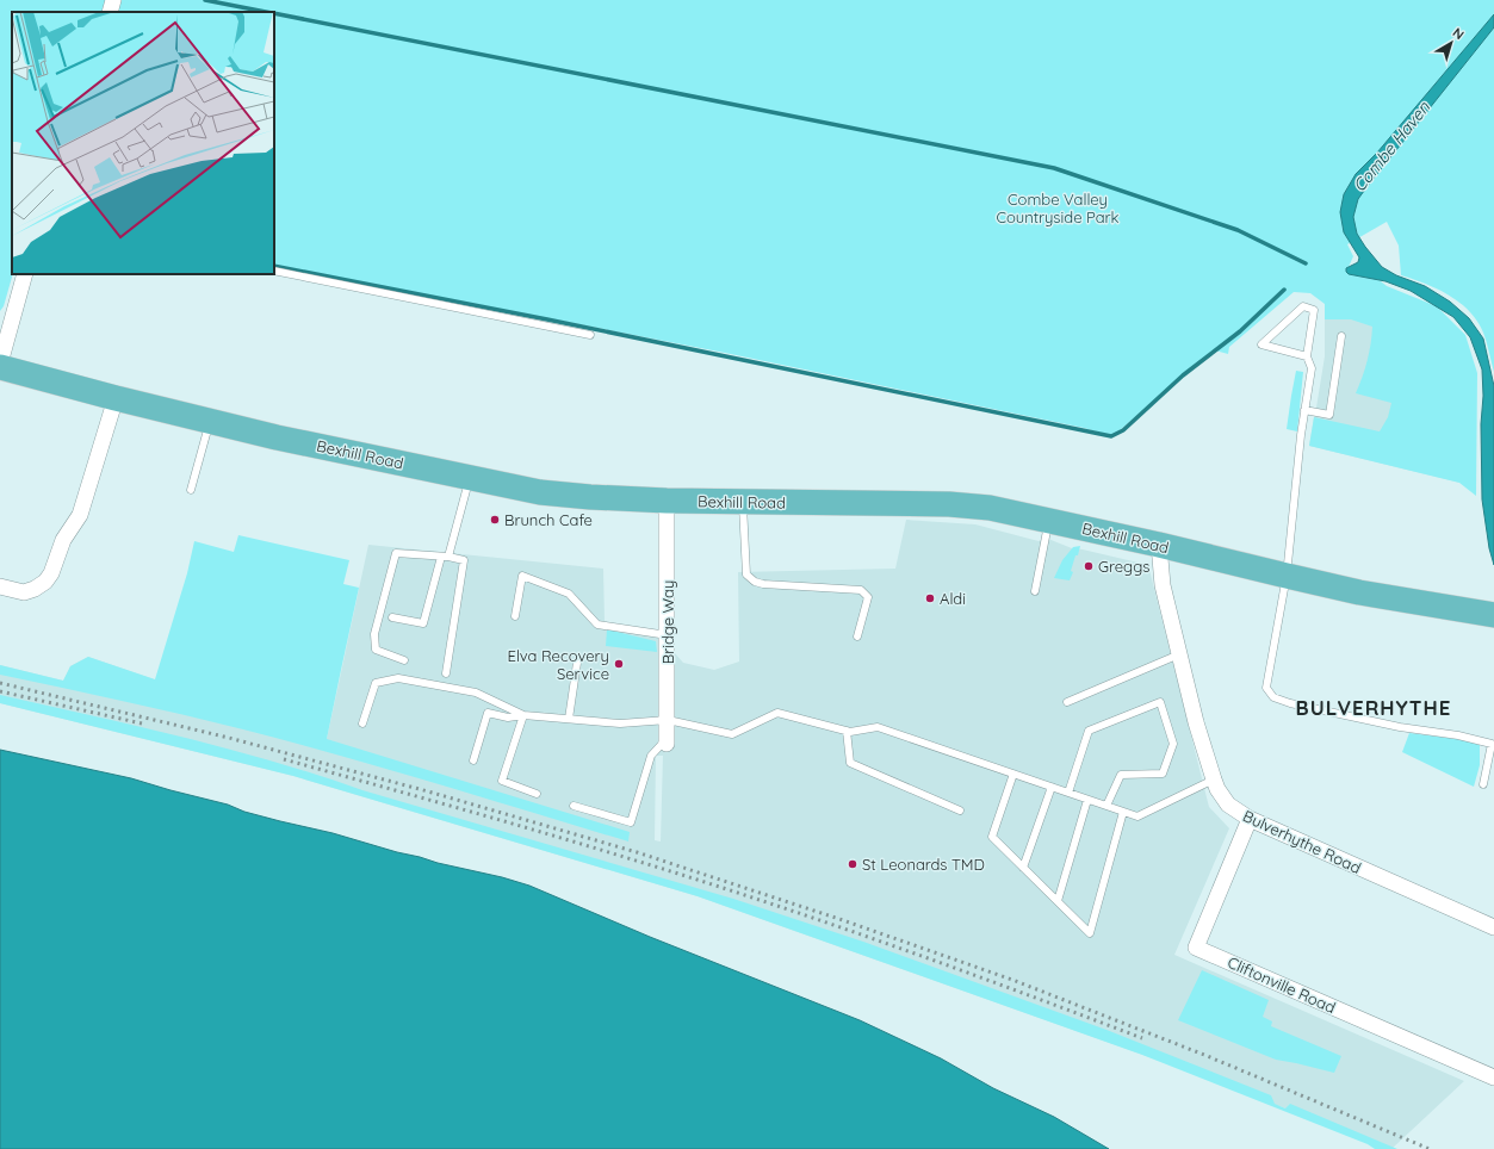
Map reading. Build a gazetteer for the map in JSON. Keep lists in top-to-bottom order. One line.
{"streets":{"highway":["Bexhill Road"],"street":["Bridge Way","Bulverhythe Road","Cliftonville Road"]},"crossings":[["Bexhill Road","Bridge Way"],["Bexhill Road","Bulverhythe Road"],["Bulverhythe Road","Cliftonville Road"]],"districts":["BULVERHYTHE"],"water":["Combe Haven"],"parks":["Combe Valley Countryside Park"],"places":["Brunch Cafe","Greggs","Aldi","Elva Recovery Service","St Leonards TMD"],"north":"top right"}
